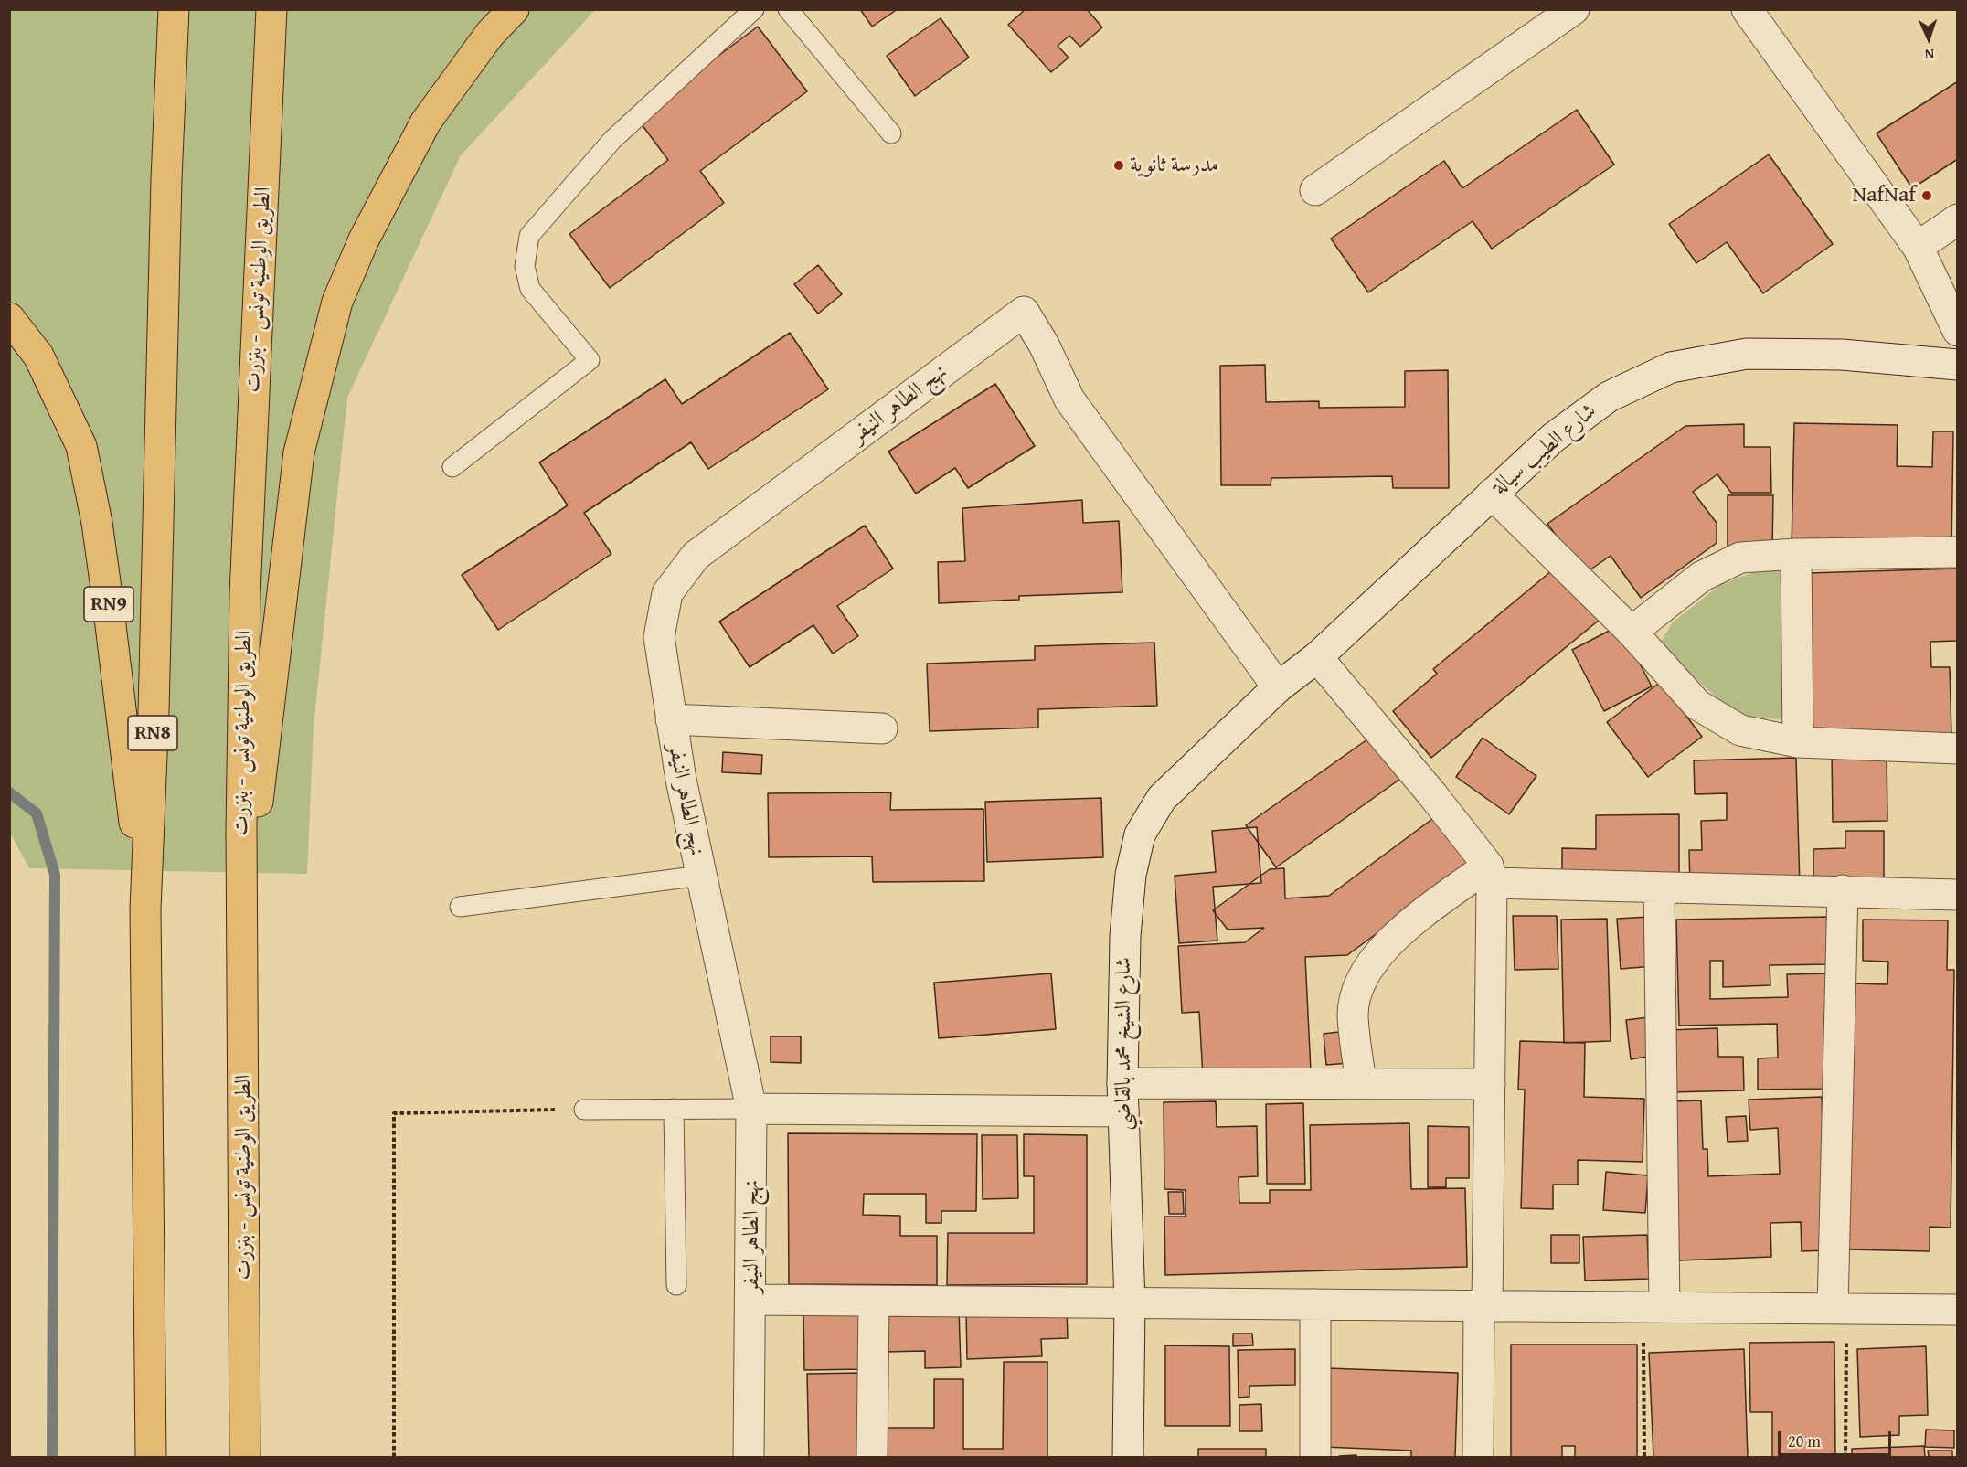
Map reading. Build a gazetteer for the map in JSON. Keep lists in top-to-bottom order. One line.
{"streets":{"highway":["الطريق الوطنية تونس - بنزرت","RN9","RN8"],"street":["نهج الطاهر النيفر","شارع الطيب سيالة","شارع الشيخ محمد بالقاضي"]},"crossings":[["نهج الطاهر النيفر","شارع الطيب سيالة"],["نهج الطاهر النيفر","شارع الشيخ محمد بالقاضي"],["شارع الطيب سيالة","شارع الشيخ محمد بالقاضي"],["RN9","RN8"]],"places":["مدرسة ثانوية","NafNaf"],"scale_bar":"20 m","north":"bottom"}
